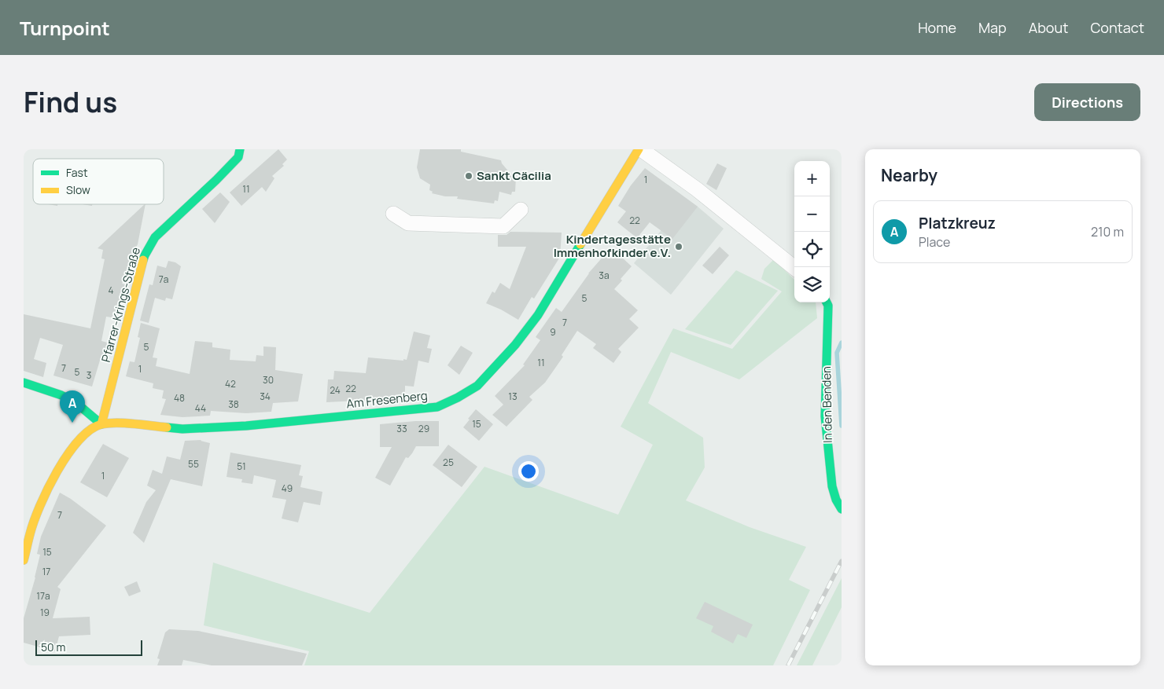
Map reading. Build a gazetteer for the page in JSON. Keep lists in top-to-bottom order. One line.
{"streets":{"street":["Pfarrer-Krings-Straße","Am Fresenberg","In den Benden"]},"crossings":[["Pfarrer-Krings-Straße","Am Fresenberg"]],"places":["Sankt Cäcilia","Kindertagesstätte Immenhofkinder e.V."],"house_numbers":["1","11","22","3a","7a","4","5","7","9","5","11","7","1","5","3","30","42","22","24","34","13","48","38","44","15","33","29","25","55","51","1","49","7","15","17","17a","19"],"legend":["Fast","Slow"],"scale_bar":"50 m","page":{"header":"Turnpoint","nav":["Home","Map","About","Contact"],"title":"Find us","buttons":"Directions","heading":"Nearby","map_buttons":["+","−"],"list":[{"mark":"A","name":"Platzkreuz","note":"Place","value":"210 m"}],"pins":"A","scale":"50 m"}}
